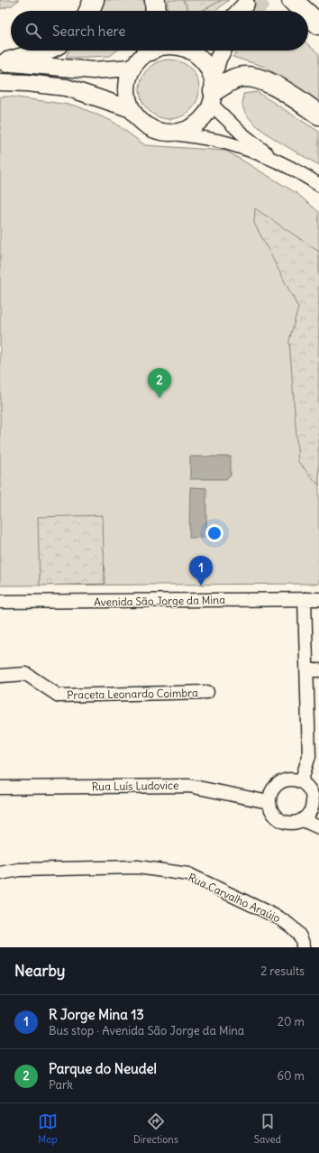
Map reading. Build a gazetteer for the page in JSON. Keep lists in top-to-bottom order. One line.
{"streets":{"street":["Avenida São Jorge da Mina","Praceta Leonardo Coimbra","Rua Luís Ludovice","Rua Carvalho Araújo"]},"page":{"search":"Search here","pins":["2","1"],"heading":["Nearby","2 results"],"list":[{"mark":"1","name":"R Jorge Mina 13","note":"Bus stop · Avenida São Jorge da Mina","value":"20 m"},{"mark":"2","name":"Parque do Neudel","note":"Park","value":"60 m"}],"nav":["Map","Directions","Saved"]}}
